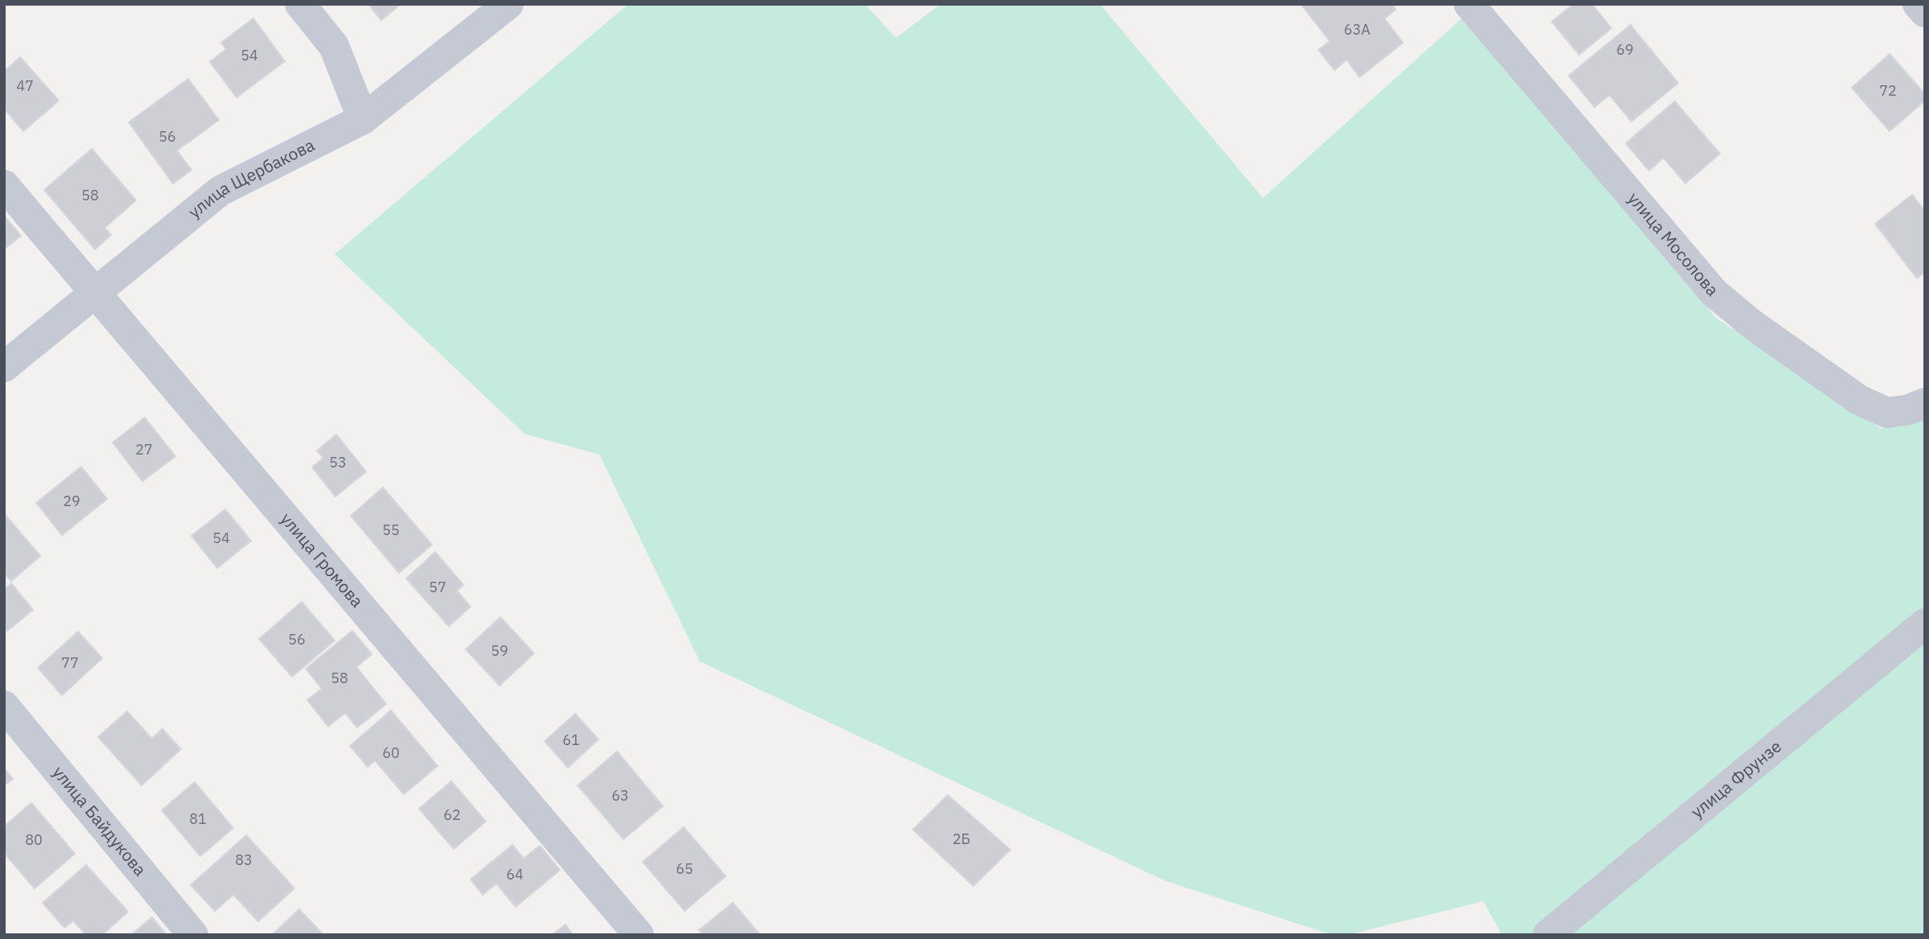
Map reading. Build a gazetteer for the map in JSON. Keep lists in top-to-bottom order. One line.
{"streets":{"street":["улица Щербакова","улица Мосолова","улица Громова","улица Фрунзе","улица Байдукова"]},"crossings":[["улица Щербакова","улица Громова"]],"house_numbers":["63А","69","54","47","72","56","58","27","53","29","55","54","57","56","59","77","58","61","60","63","62","81","2Б","80","83","65","64"]}
